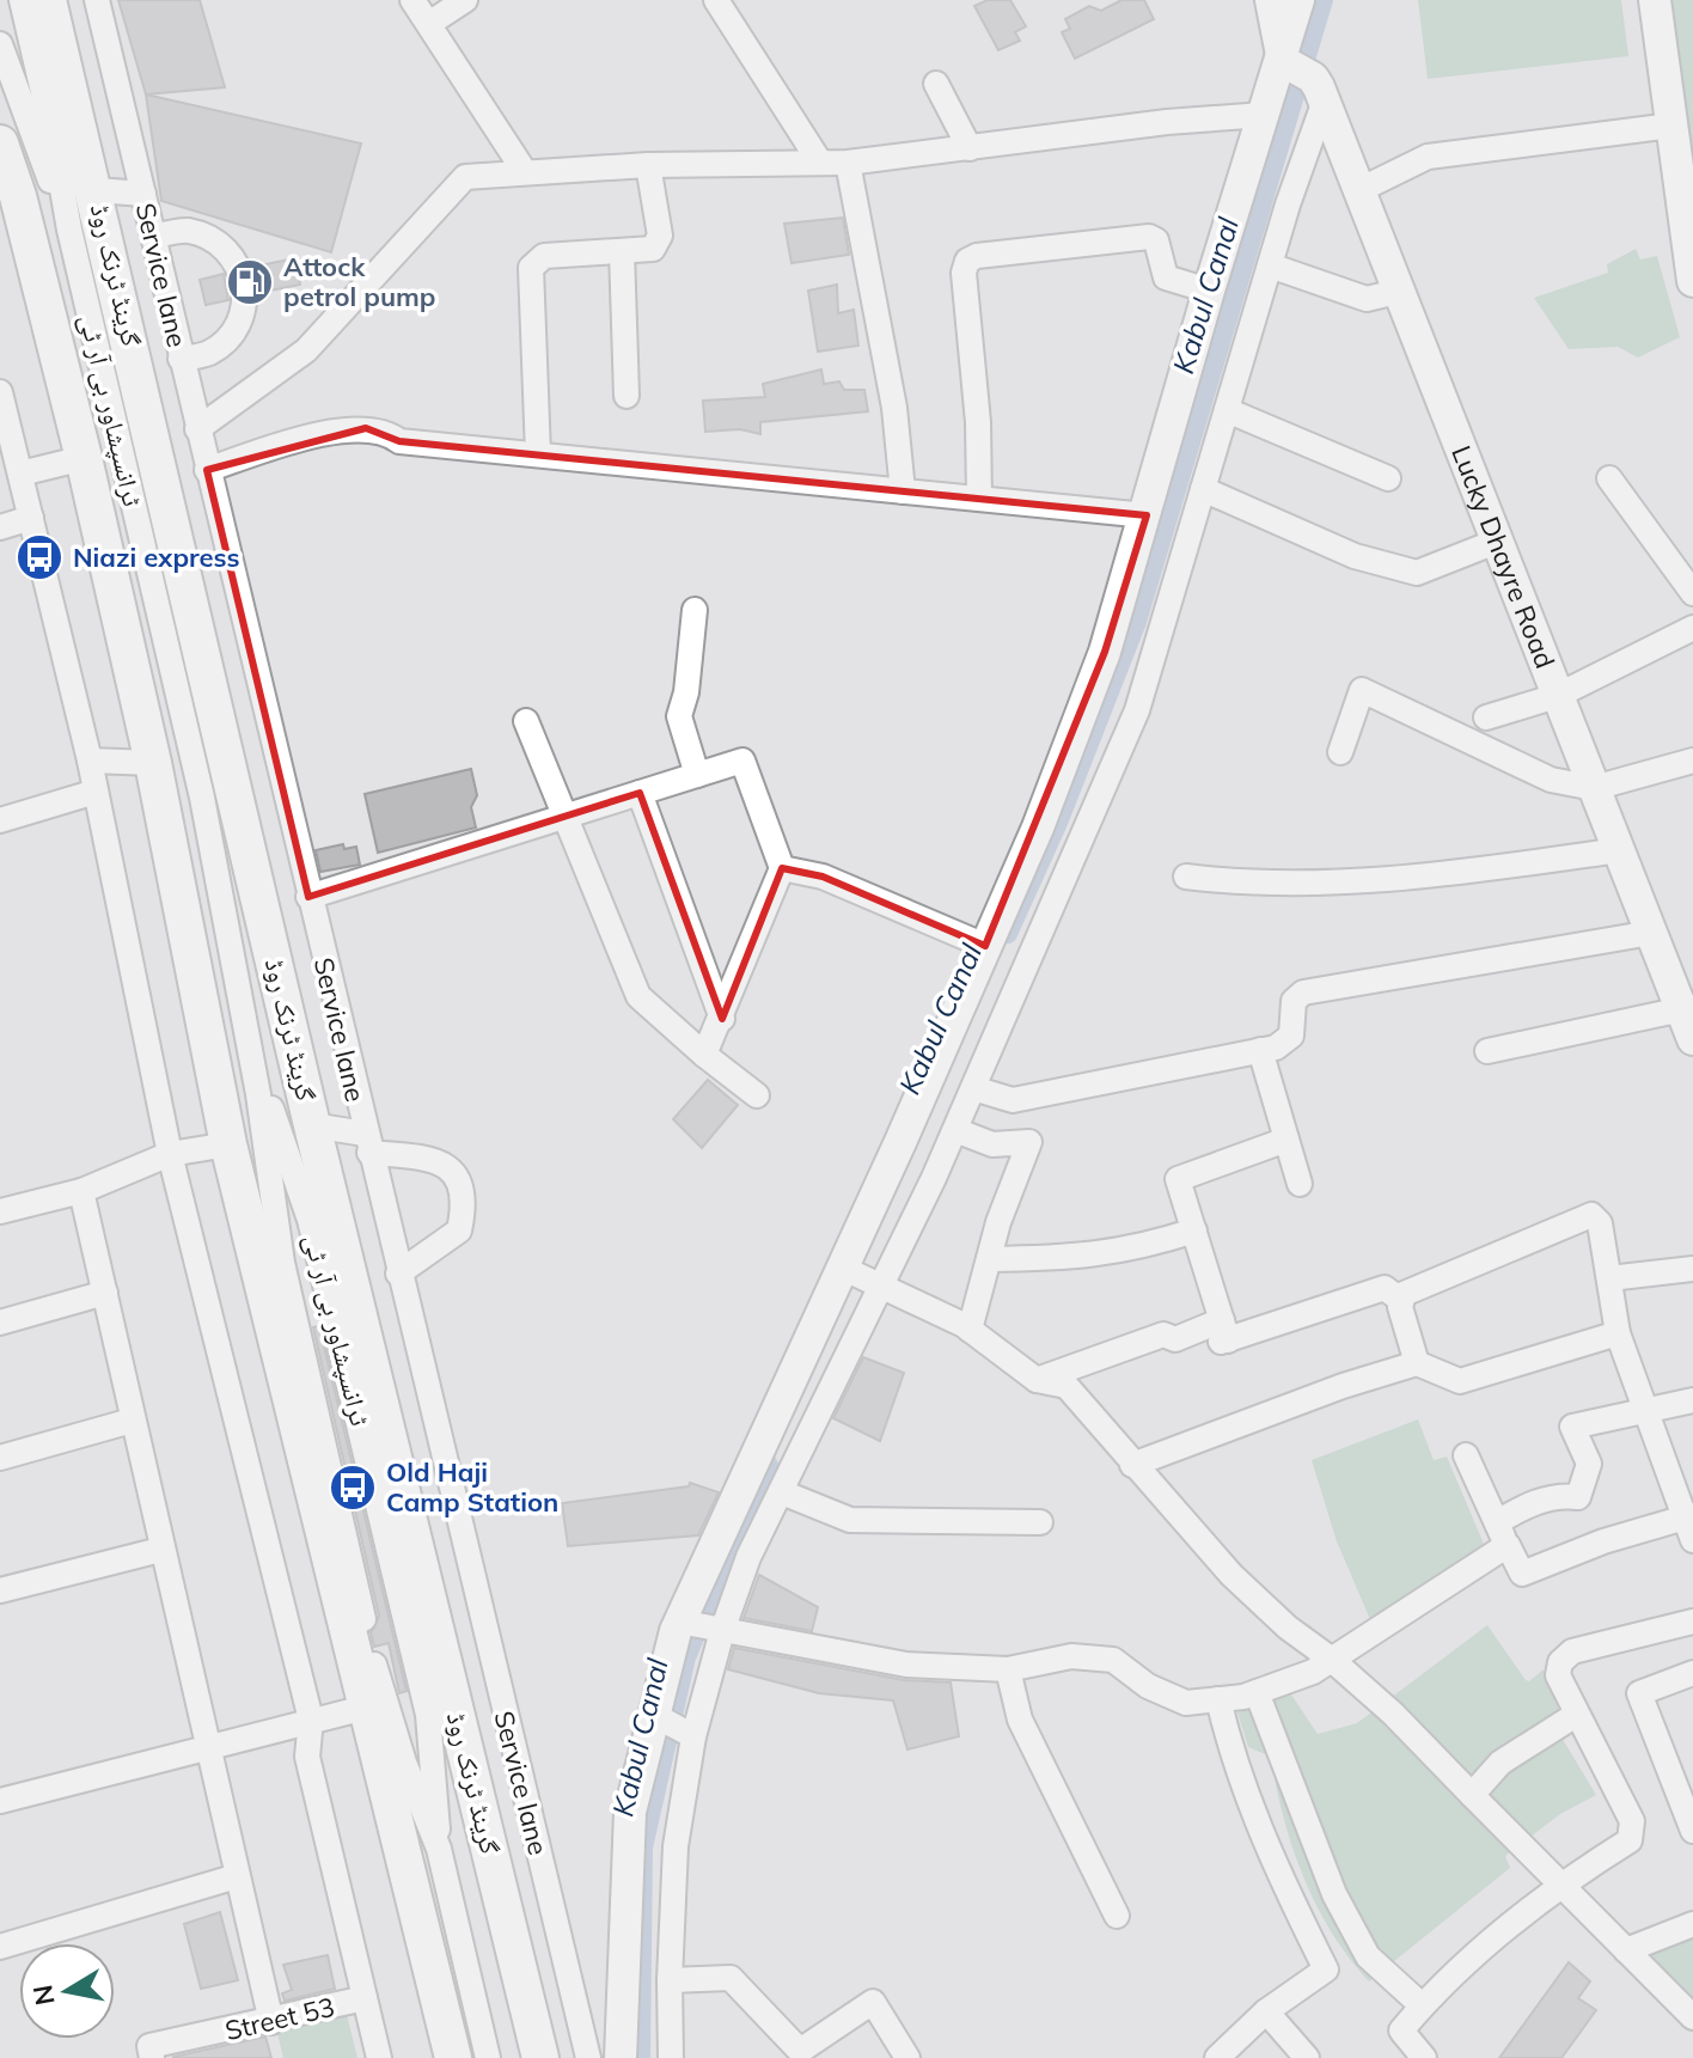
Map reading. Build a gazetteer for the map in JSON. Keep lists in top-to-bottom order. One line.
{"streets":{"highway":["گرینڈ ٹرنک روڈ"],"main road":["Lucky Dhayre Road"],"street":["Service lane","ٹرانسپشاور بی آر ٹی","Street 53"]},"water":["Kabul Canal"],"places":{"fuel station":["Attock petrol pump"],"bus stop":["Niazi express","Old Haji Camp Station"]},"north":"left"}
